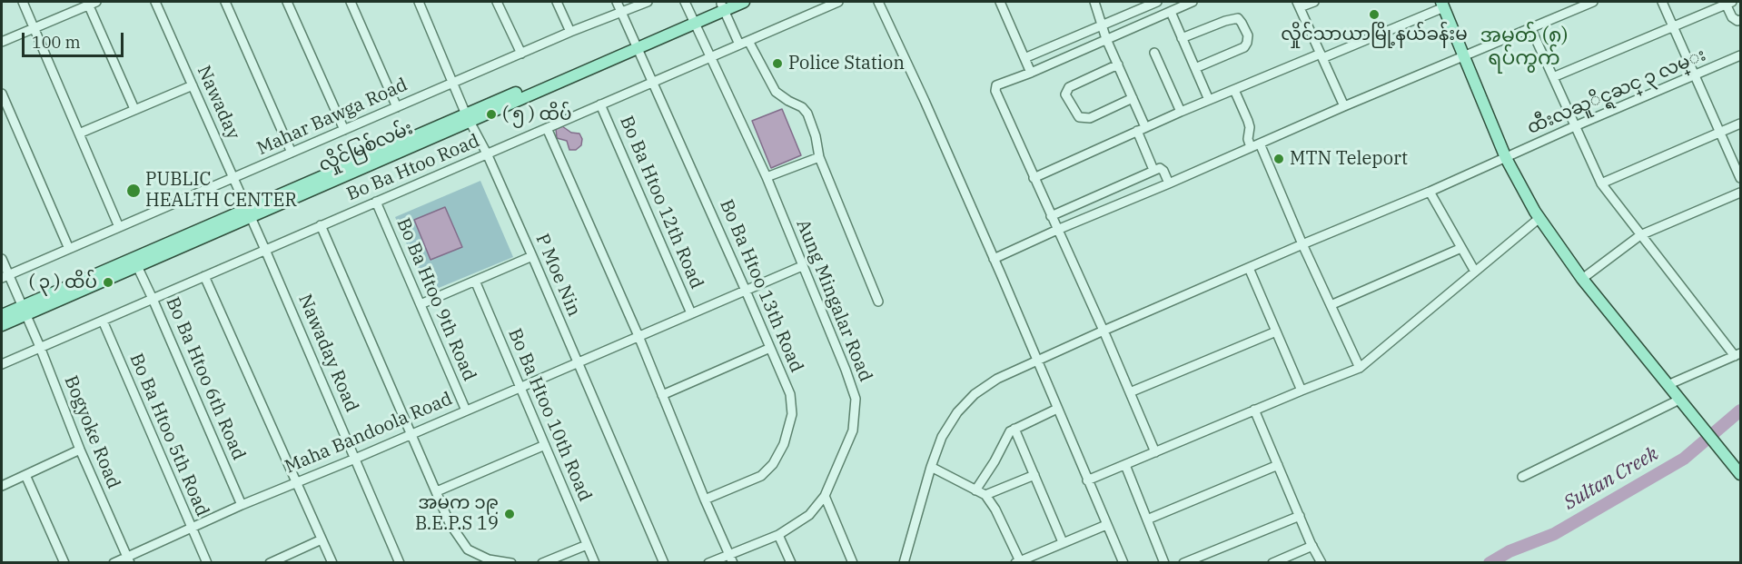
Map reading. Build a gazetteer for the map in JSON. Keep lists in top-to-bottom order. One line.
{"streets":{"main road":["လှိုင်မြစ်လမ်း"],"street":["ထီးလႀူိင္ရႀင္ ၃ လမ္း","Nawaday","Mahar Bawga Road","Bo Ba Htoo Road","Bo Ba Htoo 12th Road","P Moe Nin","Bo Ba Htoo 13th Road","Bo Ba Htoo 9th Road","Aung Mingalar Road","Nawaday Road","Bo Ba Htoo 6th Road","Bo Ba Htoo 10th Road","Bogyoke Road","Maha Bandoola Road","Bo Ba Htoo 5th Road"]},"crossings":[["Nawaday","Mahar Bawga Road"],["Nawaday","လှိုင်မြစ်လမ်း"],["Nawaday","Nawaday Road"],["Mahar Bawga Road","P Moe Nin"],["Mahar Bawga Road","Bo Ba Htoo 13th Road"],["Mahar Bawga Road","Bogyoke Road"],["လှိုင်မြစ်လမ်း","P Moe Nin"],["လှိုင်မြစ်လမ်း","Bo Ba Htoo 13th Road"],["လှိုင်မြစ်လမ်း","Aung Mingalar Road"],["လှိုင်မြစ်လမ်း","Nawaday Road"],["လှိုင်မြစ်လမ်း","Bo Ba Htoo 6th Road"],["လှိုင်မြစ်လမ်း","Bogyoke Road"],["Bo Ba Htoo Road","Bo Ba Htoo 12th Road"],["Bo Ba Htoo Road","P Moe Nin"],["Bo Ba Htoo Road","Bo Ba Htoo 13th Road"],["Bo Ba Htoo Road","Bo Ba Htoo 9th Road"],["Bo Ba Htoo Road","Aung Mingalar Road"],["Bo Ba Htoo Road","Nawaday Road"],["Bo Ba Htoo Road","Bo Ba Htoo 6th Road"],["Bo Ba Htoo Road","Bogyoke Road"],["Bo Ba Htoo Road","Bo Ba Htoo 5th Road"],["Bo Ba Htoo 12th Road","Maha Bandoola Road"],["P Moe Nin","Maha Bandoola Road"],["Bo Ba Htoo 13th Road","Maha Bandoola Road"],["Bo Ba Htoo 9th Road","Maha Bandoola Road"],["Aung Mingalar Road","Maha Bandoola Road"],["Nawaday Road","Maha Bandoola Road"],["Bo Ba Htoo 6th Road","Maha Bandoola Road"],["Bo Ba Htoo 10th Road","Maha Bandoola Road"],["Bogyoke Road","Maha Bandoola Road"],["Maha Bandoola Road","Bo Ba Htoo 5th Road"]],"districts":["အမှတ် (၈) ရပ်ကွက်"],"water":["Sultan Creek"],"places":["လှိုင်သာယာမြို့နယ်ခန်းမ","Police Station","( ၅ ) ထိပ်","MTN Teleport","PUBLIC HEALTH CENTER","( ၃ ) ထိပ်","အမက ၁၉ B.E.P.S 19"],"scale_bar":"100 m"}
